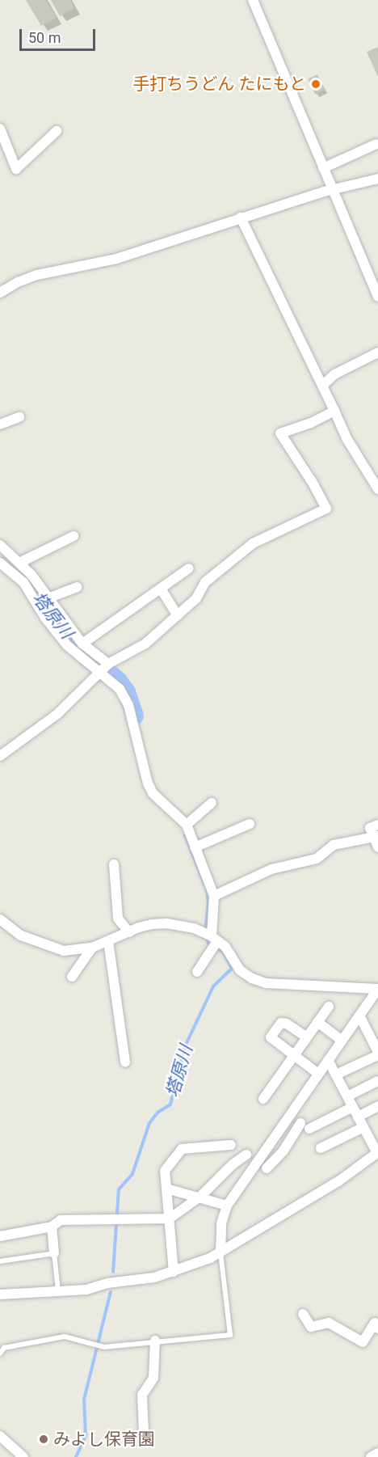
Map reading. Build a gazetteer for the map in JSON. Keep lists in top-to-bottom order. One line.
{"water":["塔原川"],"places":["手打ちうどん たにもと","みよし保育園"],"scale_bar":"50 m"}
